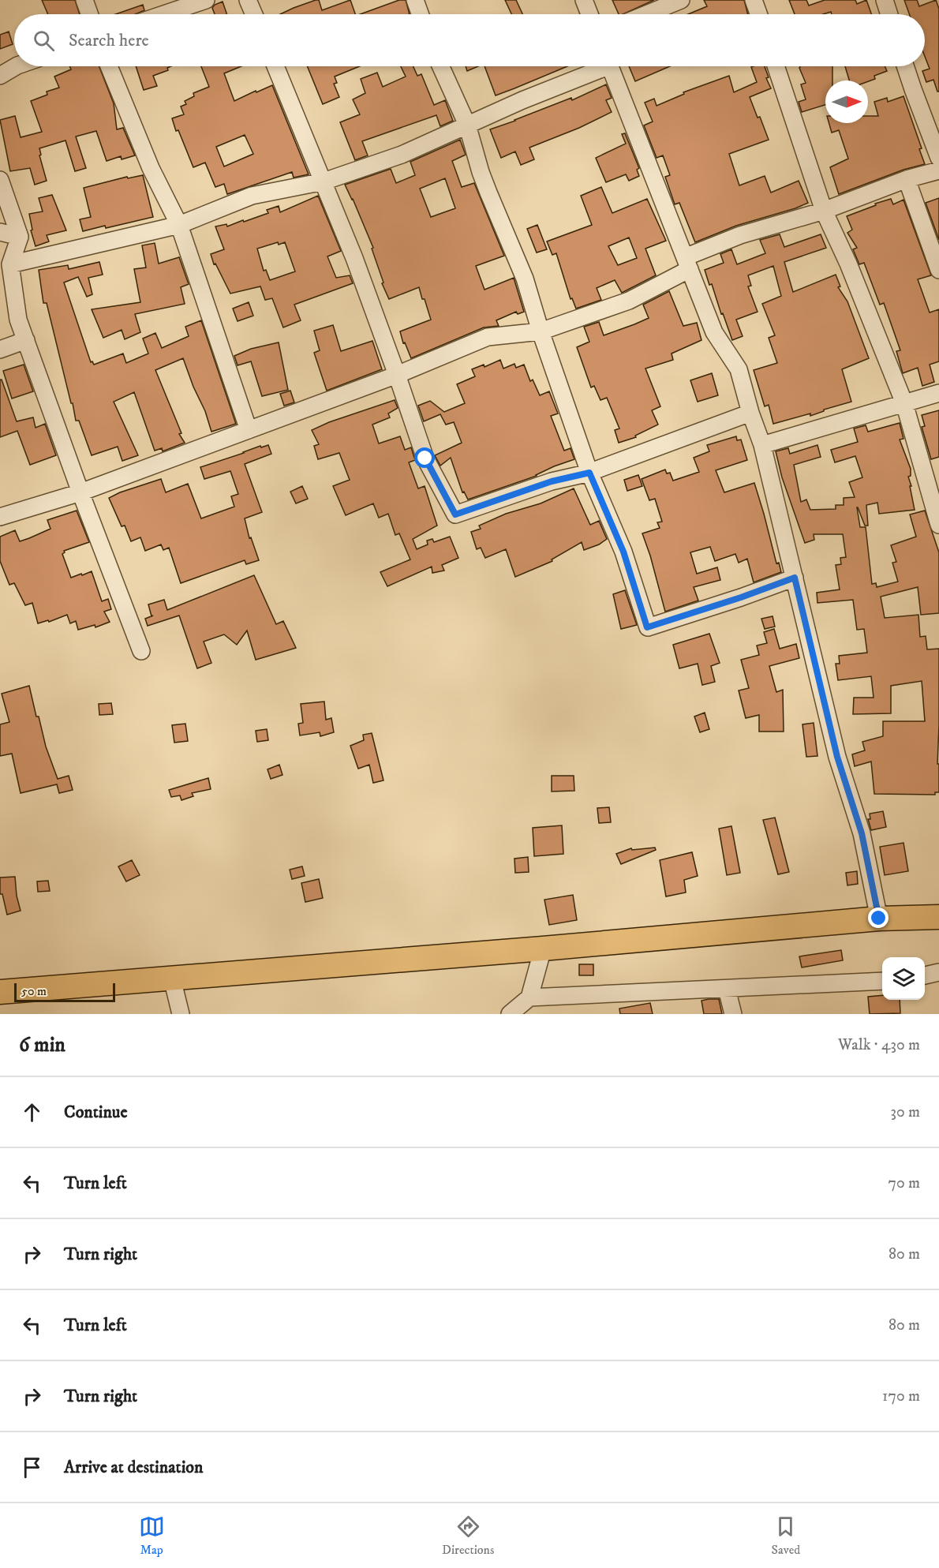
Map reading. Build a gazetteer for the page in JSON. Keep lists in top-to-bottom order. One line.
{"scale_bar":"50 m","north":"right","page":{"search":"Search here","scale":"50 m","heading":["6 min","Walk · 430 m"],"list":[["Continue","30 m"],["Turn left","70 m"],["Turn right","80 m"],["Turn left","80 m"],["Turn right","170 m"],"Arrive at destination"],"nav":["Map","Directions","Saved"]}}
